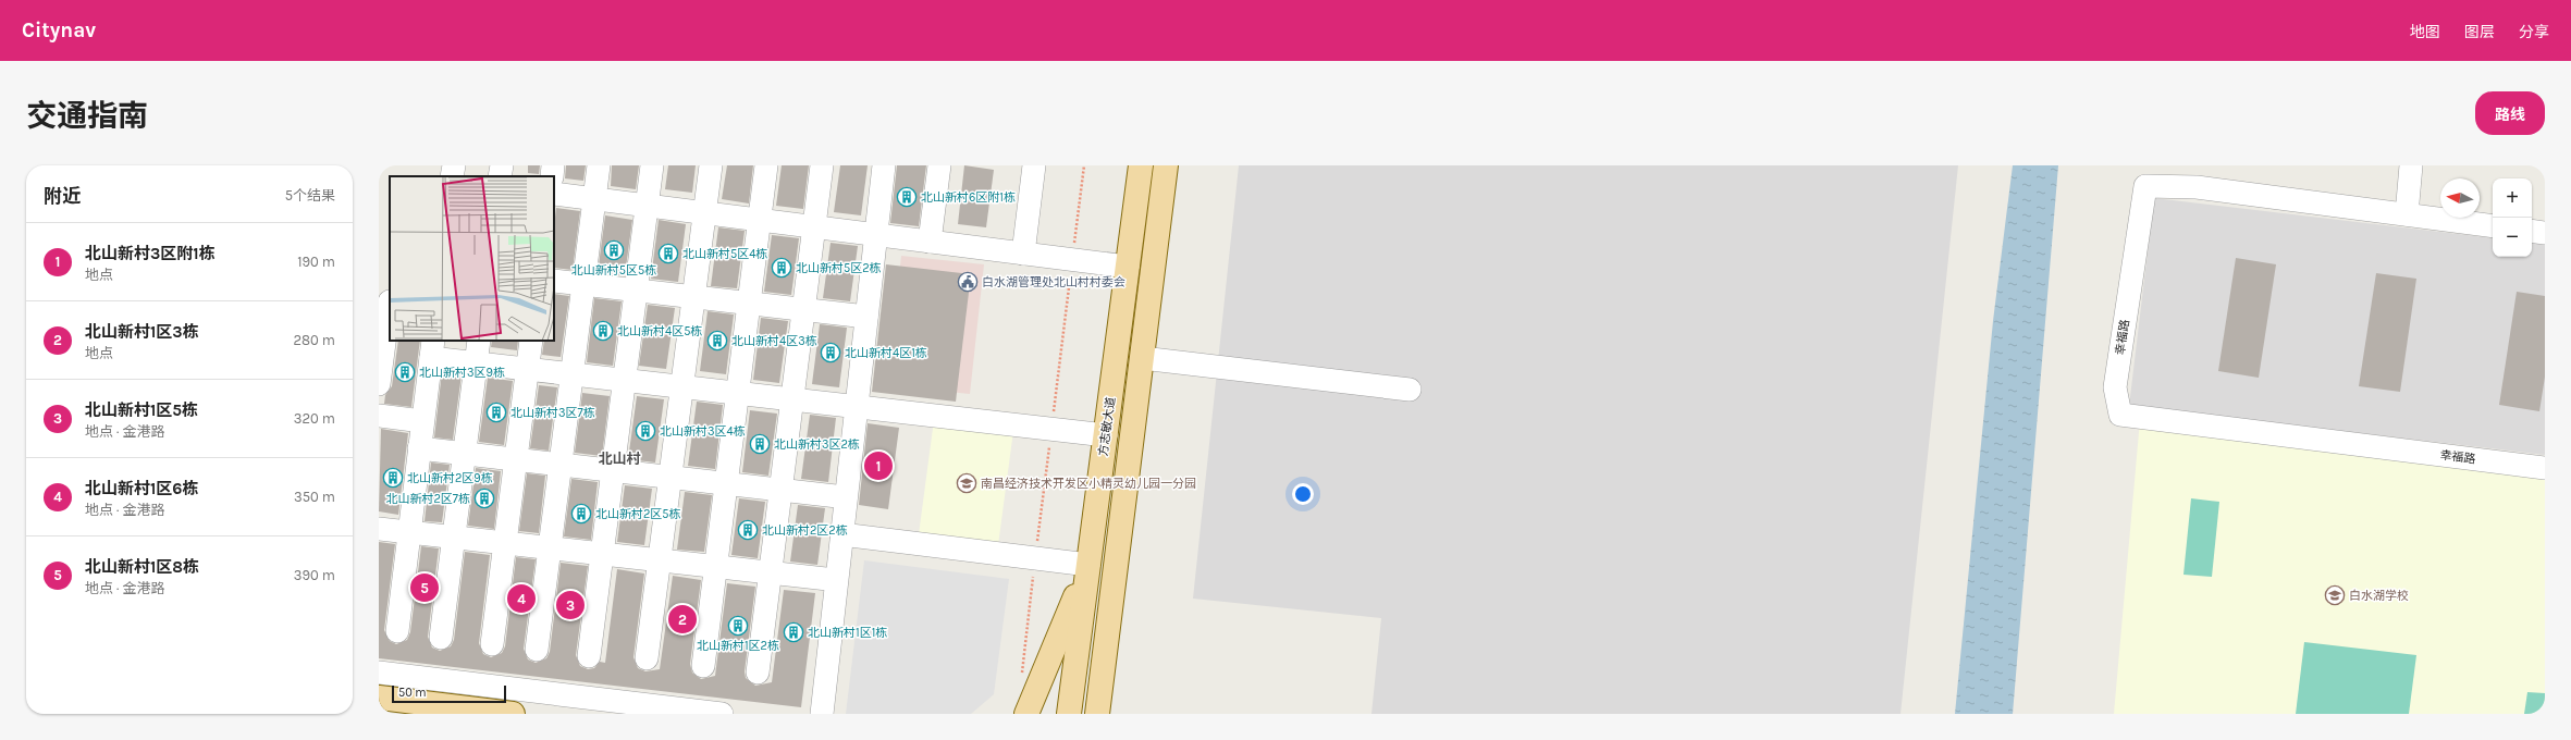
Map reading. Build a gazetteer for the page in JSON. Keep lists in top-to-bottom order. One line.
{"streets":{"main road":["方志敏大道"],"street":["幸福路"]},"districts":["北山村"],"places":{"building":["北山新村6区附1栋","北山新村5区5栋","北山新村5区4栋","北山新村5区2栋","北山新村4区5栋","北山新村4区3栋","北山新村4区1栋","北山新村3区9栋","北山新村3区7栋","北山新村3区4栋","北山新村3区2栋","北山新村2区9栋","北山新村2区7栋","北山新村2区5栋","北山新村2区2栋","北山新村1区2栋","北山新村1区1栋"],"public building":["白水湖管理处北山村村委会"],"school or university":["南昌经济技术开发区小精灵幼儿园一分园","白水湖学校"]},"scale_bar":"50 m","north":"left","page":{"header":"Citynav","nav":["地图","图层","分享"],"title":"交通指南","buttons":"路线","heading":["附近","5个结果"],"map_buttons":["+","−"],"list":[{"mark":"1","name":"北山新村3区附1栋","note":"地点","value":"190 m"},{"mark":"2","name":"北山新村1区3栋","note":"地点","value":"280 m"},{"mark":"3","name":"北山新村1区5栋","note":"地点 · 金港路","value":"320 m"},{"mark":"4","name":"北山新村1区6栋","note":"地点 · 金港路","value":"350 m"},{"mark":"5","name":"北山新村1区8栋","note":"地点 · 金港路","value":"390 m"}],"pins":["1","5","4","3","2"],"scale":"50 m"}}
